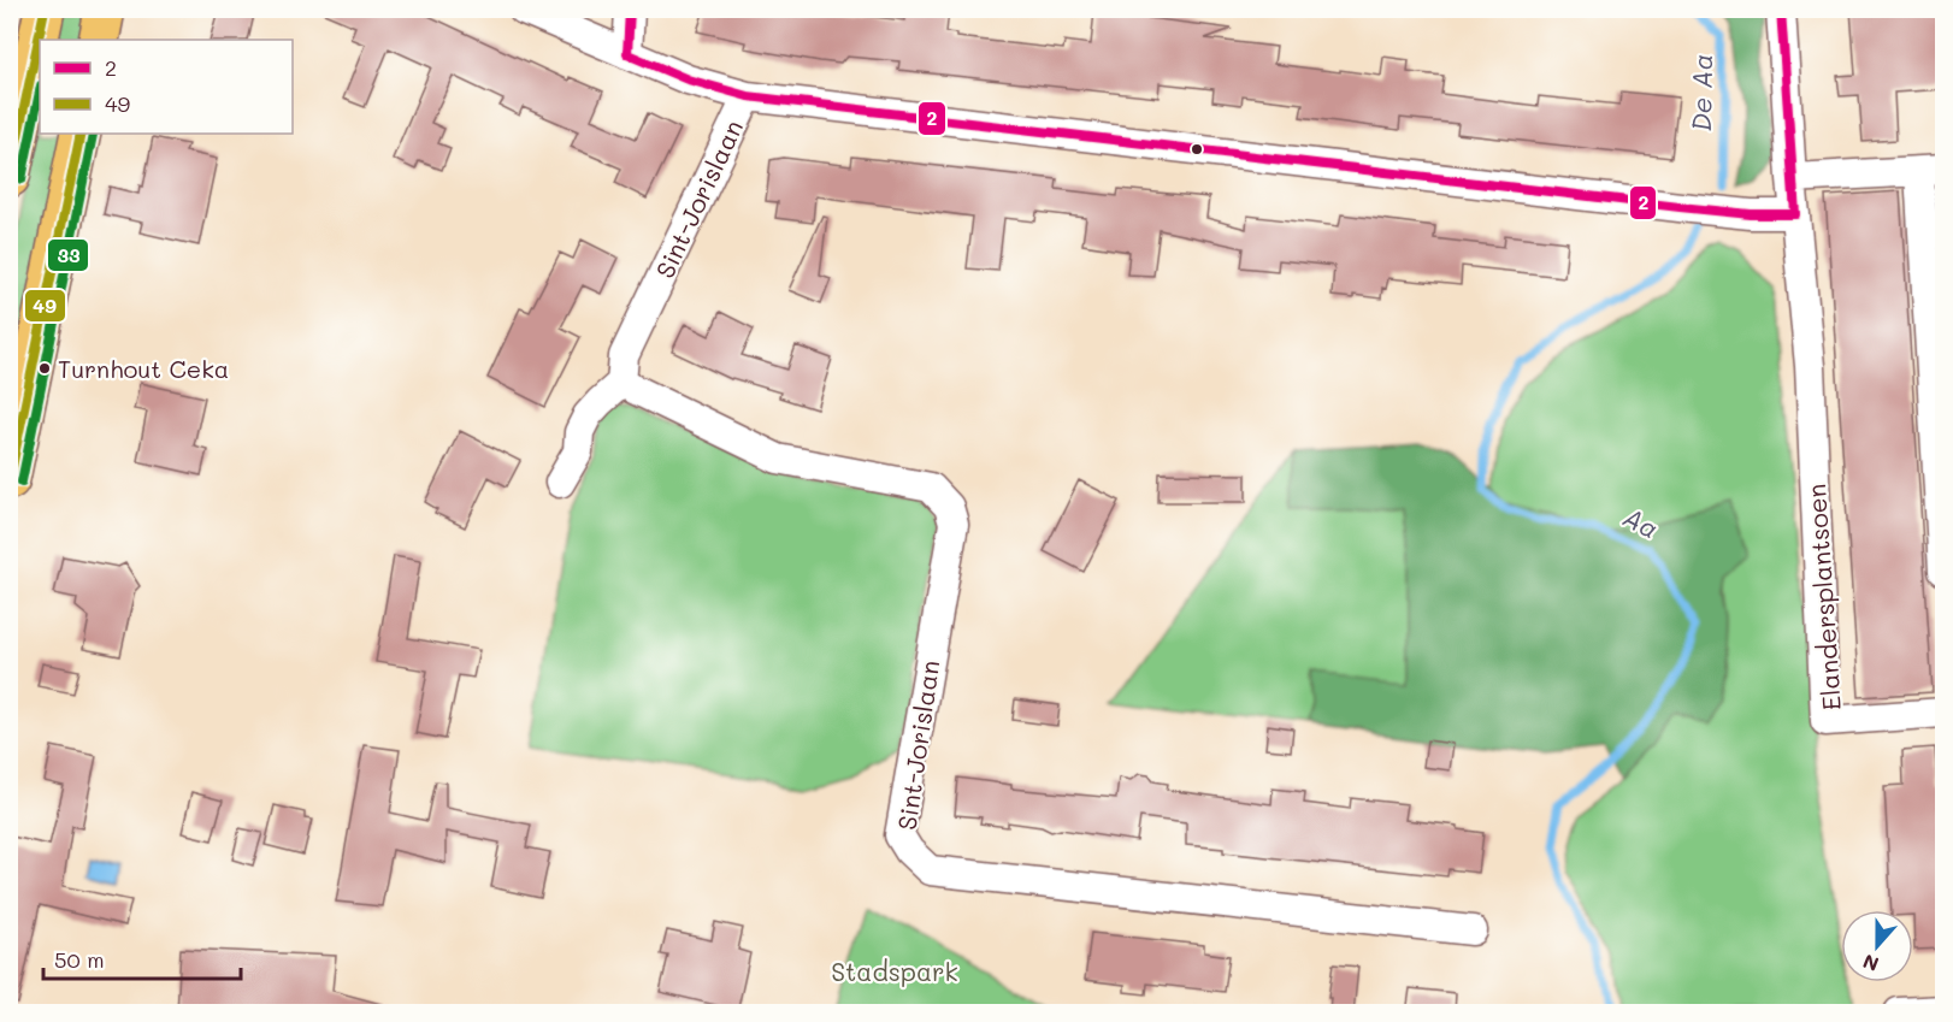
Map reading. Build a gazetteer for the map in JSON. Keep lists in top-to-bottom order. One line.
{"streets":{"street":["Sint-Jorislaan","Elandersplantsoen"]},"water":["De Aa","Aa"],"parks":["Stadspark"],"places":["Turnhout Ceka"],"lines":["transit line 2","transit line 49","transit line 33"],"legend":["2","49"],"scale_bar":"50 m","north":"bottom"}
